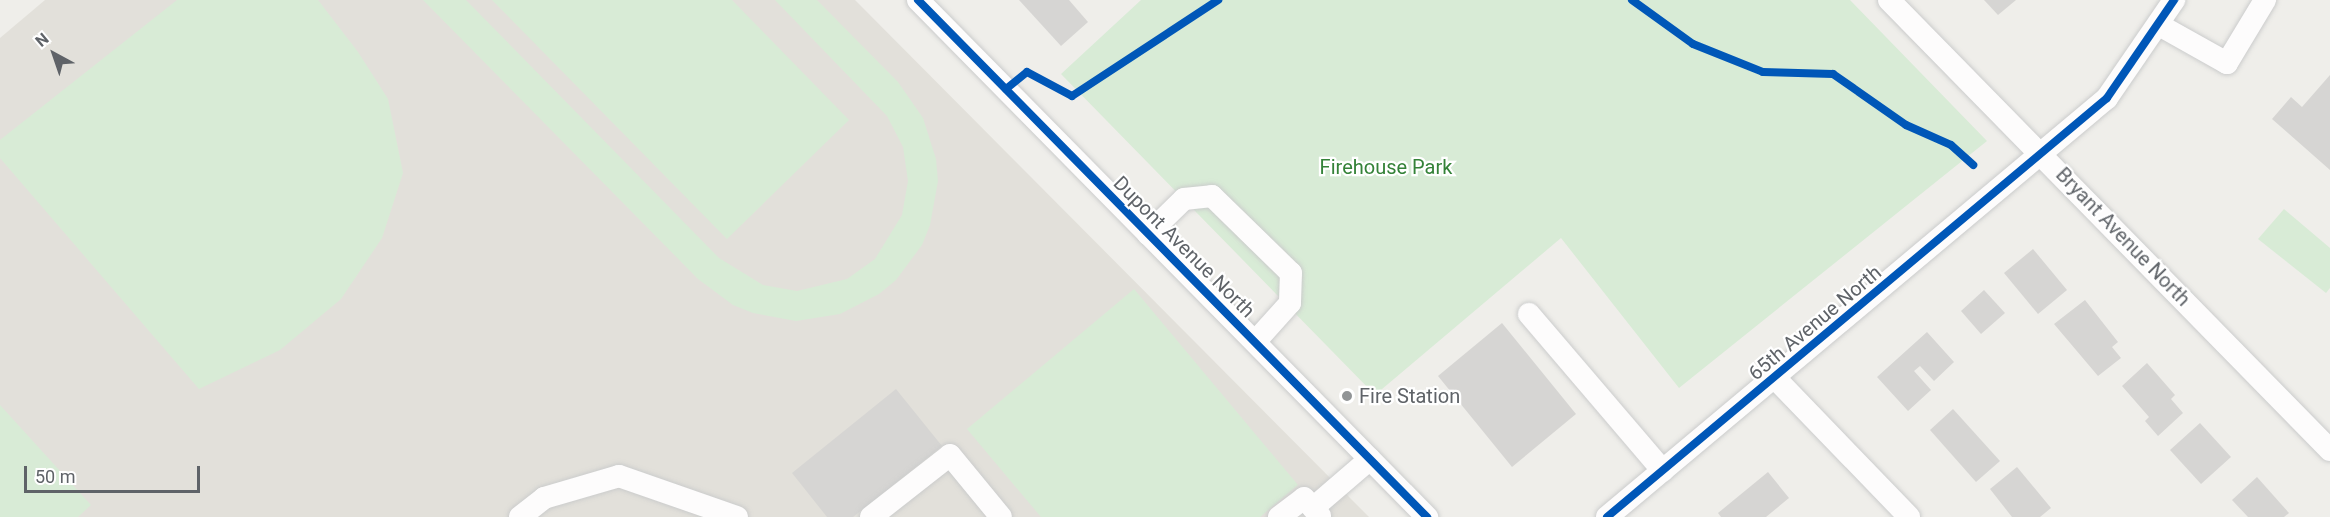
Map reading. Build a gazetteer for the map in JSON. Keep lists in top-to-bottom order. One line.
{"streets":{"street":["Bryant Avenue North","Dupont Avenue North","65th Avenue North"]},"crossings":[["Bryant Avenue North","65th Avenue North"]],"parks":["Firehouse Park"],"places":["Fire Station"],"scale_bar":"50 m","north":"top left"}
